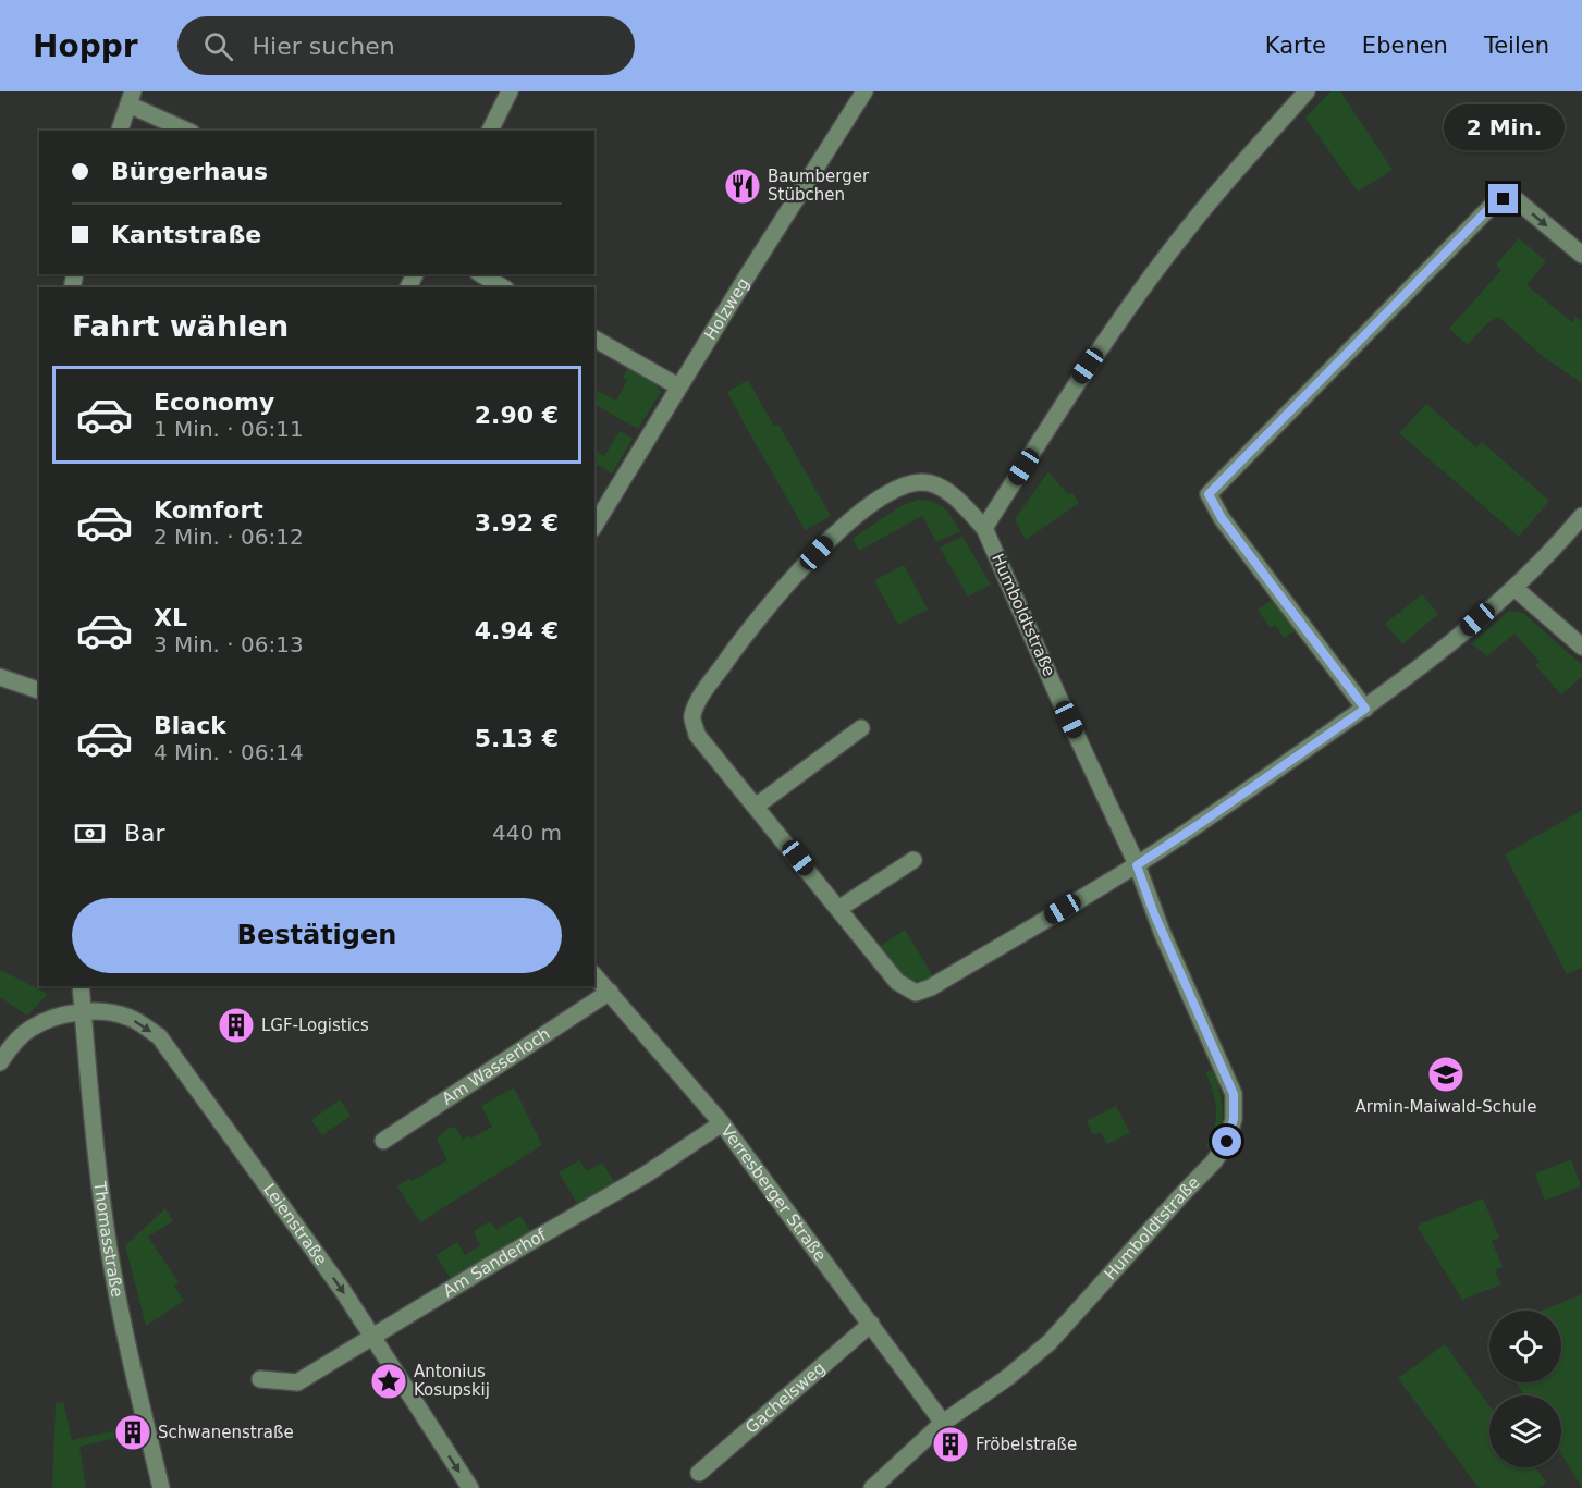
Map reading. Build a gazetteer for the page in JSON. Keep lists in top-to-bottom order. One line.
{"streets":{"street":["Holzweg","Humboldtstraße","Am Wasserloch","Verresberger Straße","Leienstraße","Thomasstraße","Am Sanderhof","Gachelsweg"]},"crossings":[["Humboldtstraße","Verresberger Straße"],["Am Wasserloch","Verresberger Straße"],["Verresberger Straße","Am Sanderhof"],["Verresberger Straße","Gachelsweg"],["Leienstraße","Thomasstraße"],["Leienstraße","Am Sanderhof"]],"one_way":["Leienstraße"],"places":{"restaurant":["Baumberger Stübchen"],"building":["LGF-Logistics","Schwanenstraße","Fröbelstraße"],"school or university":["Armin-Maiwald-Schule"],"place":["Antonius Kosupskij"]},"page":{"header":"Hoppr","search":"Hier suchen","nav":["Karte","Ebenen","Teilen"],"bubble":"2 Min.","banner":["Bürgerhaus","Kantstraße"],"heading":"Fahrt wählen","list":[{"name":"Economy","note":"1 Min. · 06:11","value":"2.90 €"},{"name":"Komfort","note":"2 Min. · 06:12","value":"3.92 €"},{"name":"XL","note":"3 Min. · 06:13","value":"4.94 €"},{"name":"Black","note":"4 Min. · 06:14","value":"5.13 €"}],"pay":["Bar","440 m"],"buttons":"Bestätigen"}}
